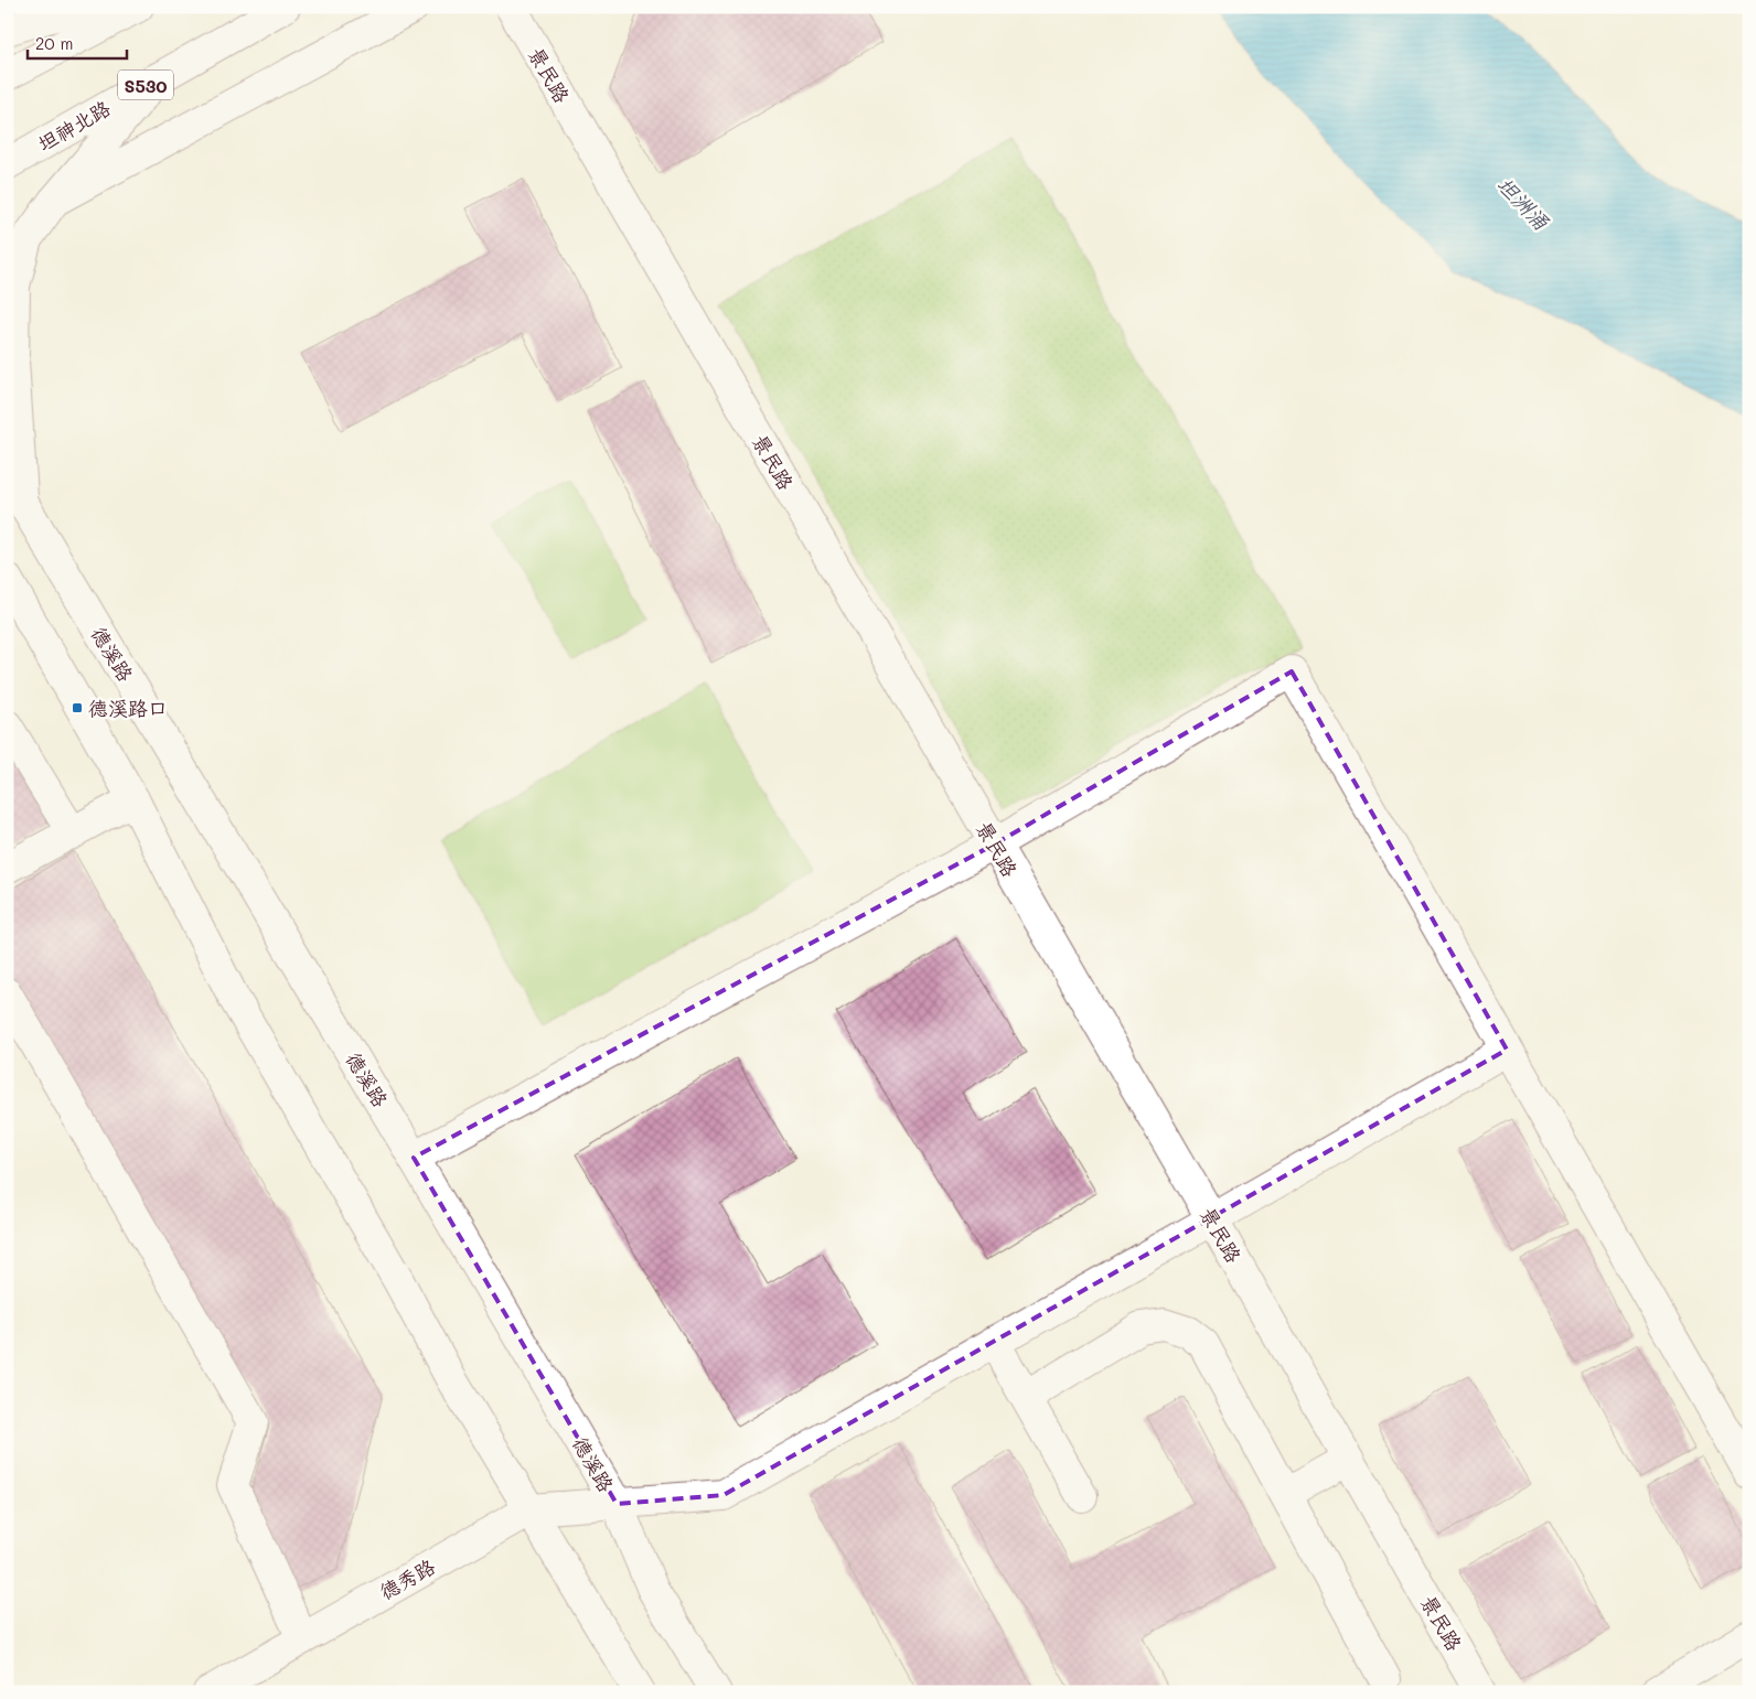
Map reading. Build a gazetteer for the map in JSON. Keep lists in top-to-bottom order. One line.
{"streets":{"street":["景民路","S530","坦神北路","德溪路","德秀路"]},"crossings":[["景民路","德秀路"],["德溪路","德秀路"]],"water":["坦洲涌"],"places":{"transit":["德溪路口"]},"scale_bar":"20 m"}
